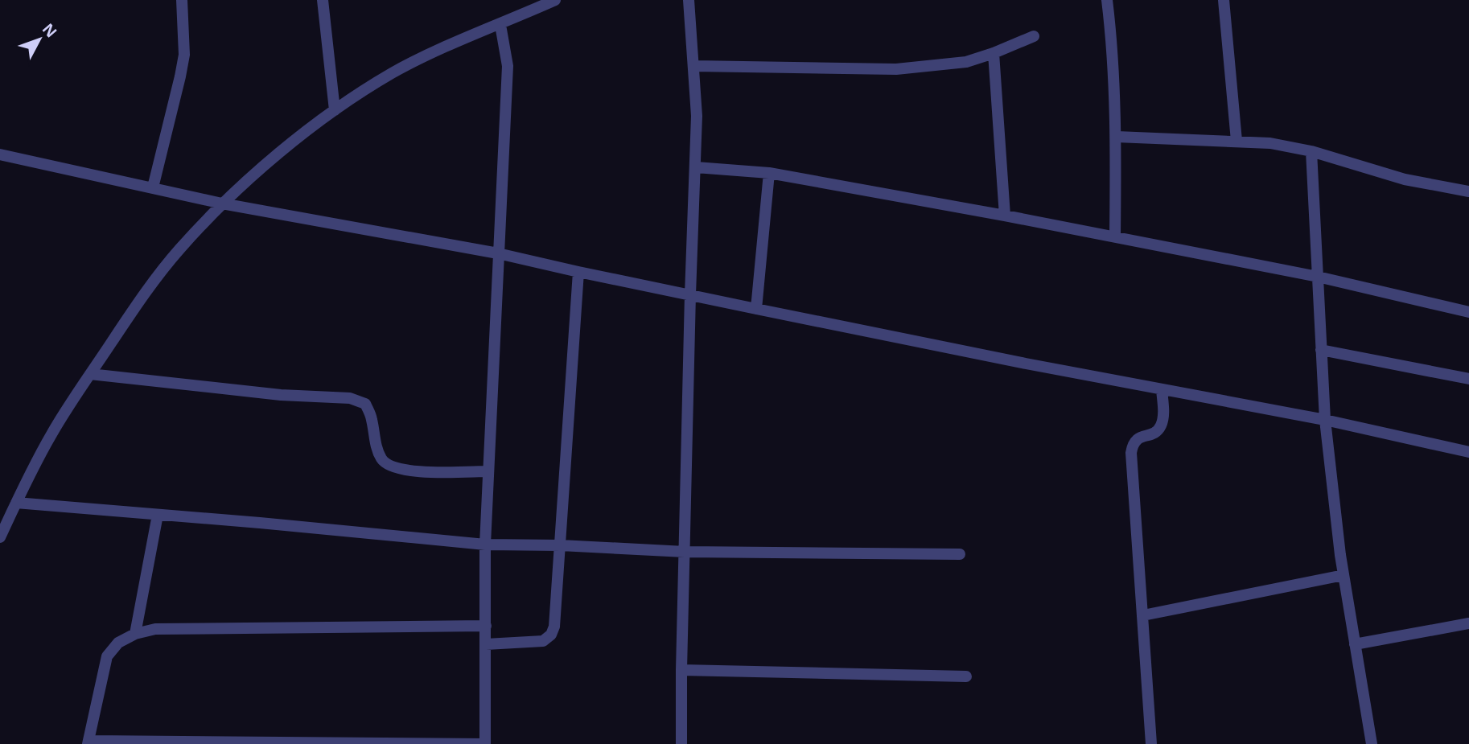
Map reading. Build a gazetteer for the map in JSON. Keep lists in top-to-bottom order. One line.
{"north":"top right"}
